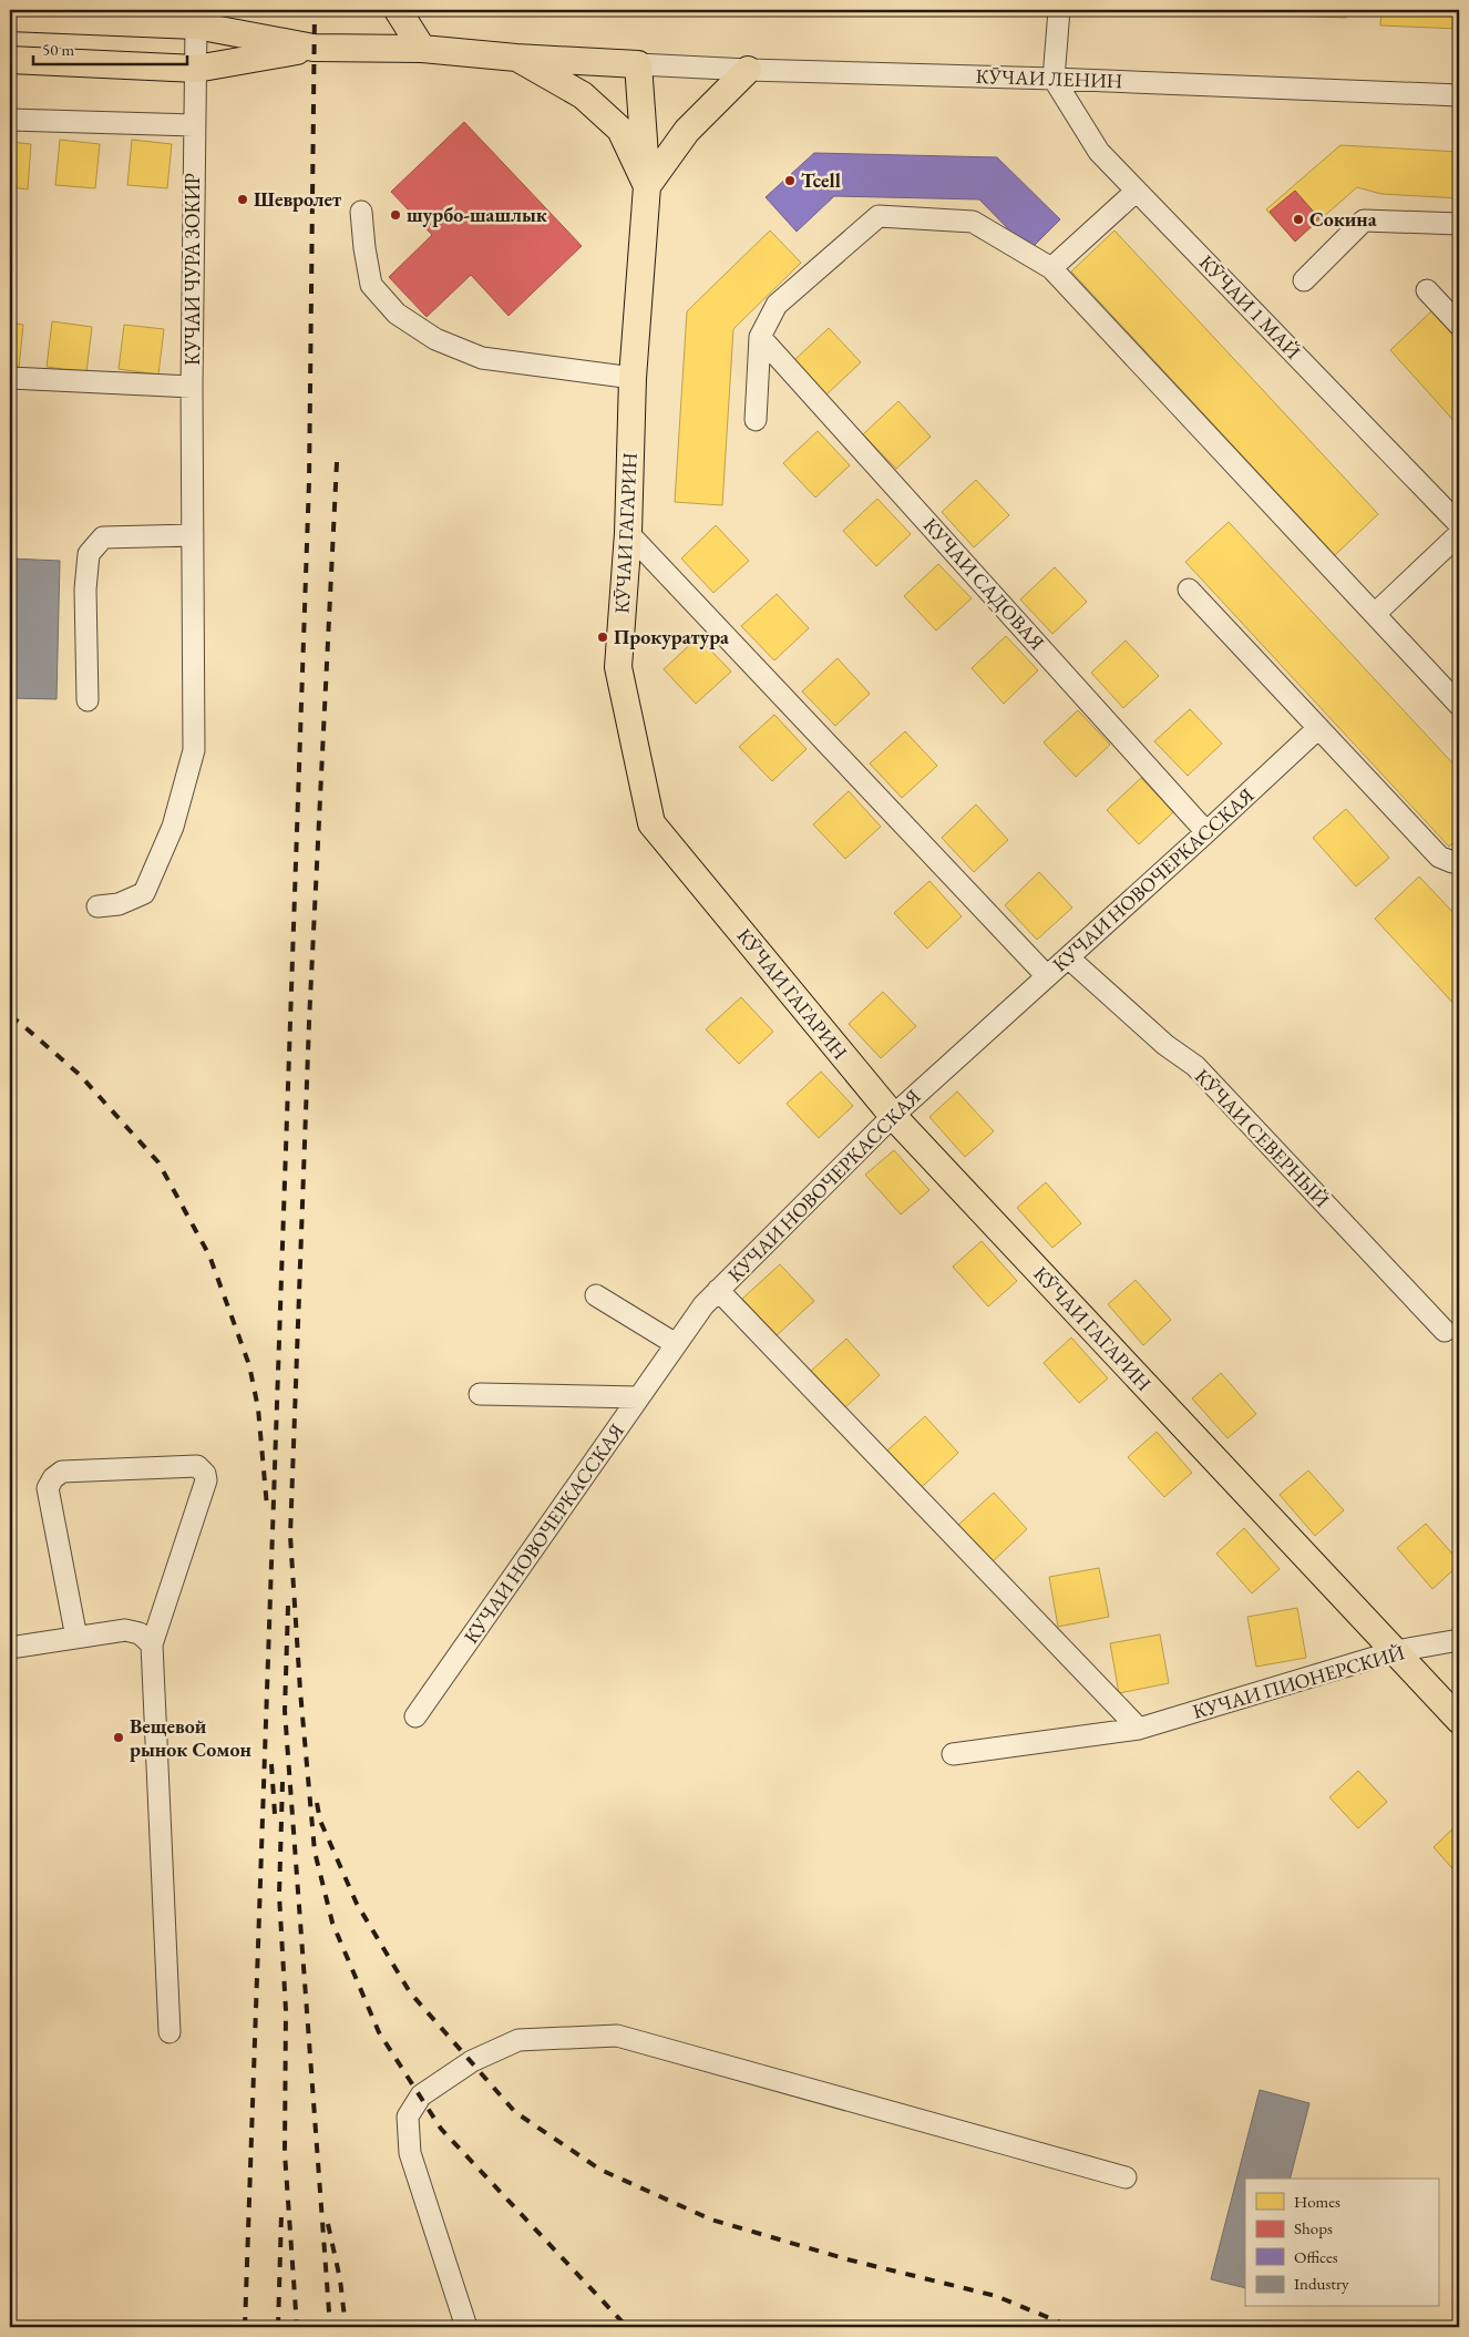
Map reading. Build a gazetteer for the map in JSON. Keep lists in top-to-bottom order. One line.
{"streets":{"main road":["КӮЧАИ ГАГАРИН"],"street":["КӮЧАИ ЛЕНИН","КУЧАИ ЧУРА ЗОКИР","КӮЧАИ 1 МАЙ","КУЧАИ САДОВАЯ","КУЧАИ НОВОЧЕРКАССКАЯ","КӮЧАИ СЕВЕРНЫЙ","КУЧАИ ПИОНЕРСКИЙ"]},"crossings":[["КӮЧАИ ЛЕНИН","КӮЧАИ 1 МАЙ"],["КӮЧАИ ЛЕНИН","КӮЧАИ ГАГАРИН"],["КӮЧАИ ГАГАРИН","КУЧАИ НОВОЧЕРКАССКАЯ"],["КӮЧАИ ГАГАРИН","КУЧАИ ПИОНЕРСКИЙ"],["КУЧАИ САДОВАЯ","КУЧАИ НОВОЧЕРКАССКАЯ"],["КУЧАИ НОВОЧЕРКАССКАЯ","КӮЧАИ СЕВЕРНЫЙ"]],"places":["Tcell","Шевролет","шурбо-шашлык","Сокина","Прокуратура","Вещевой рынок Сомон"],"legend":["Homes","Shops","Offices","Industry"],"scale_bar":"50 m"}
